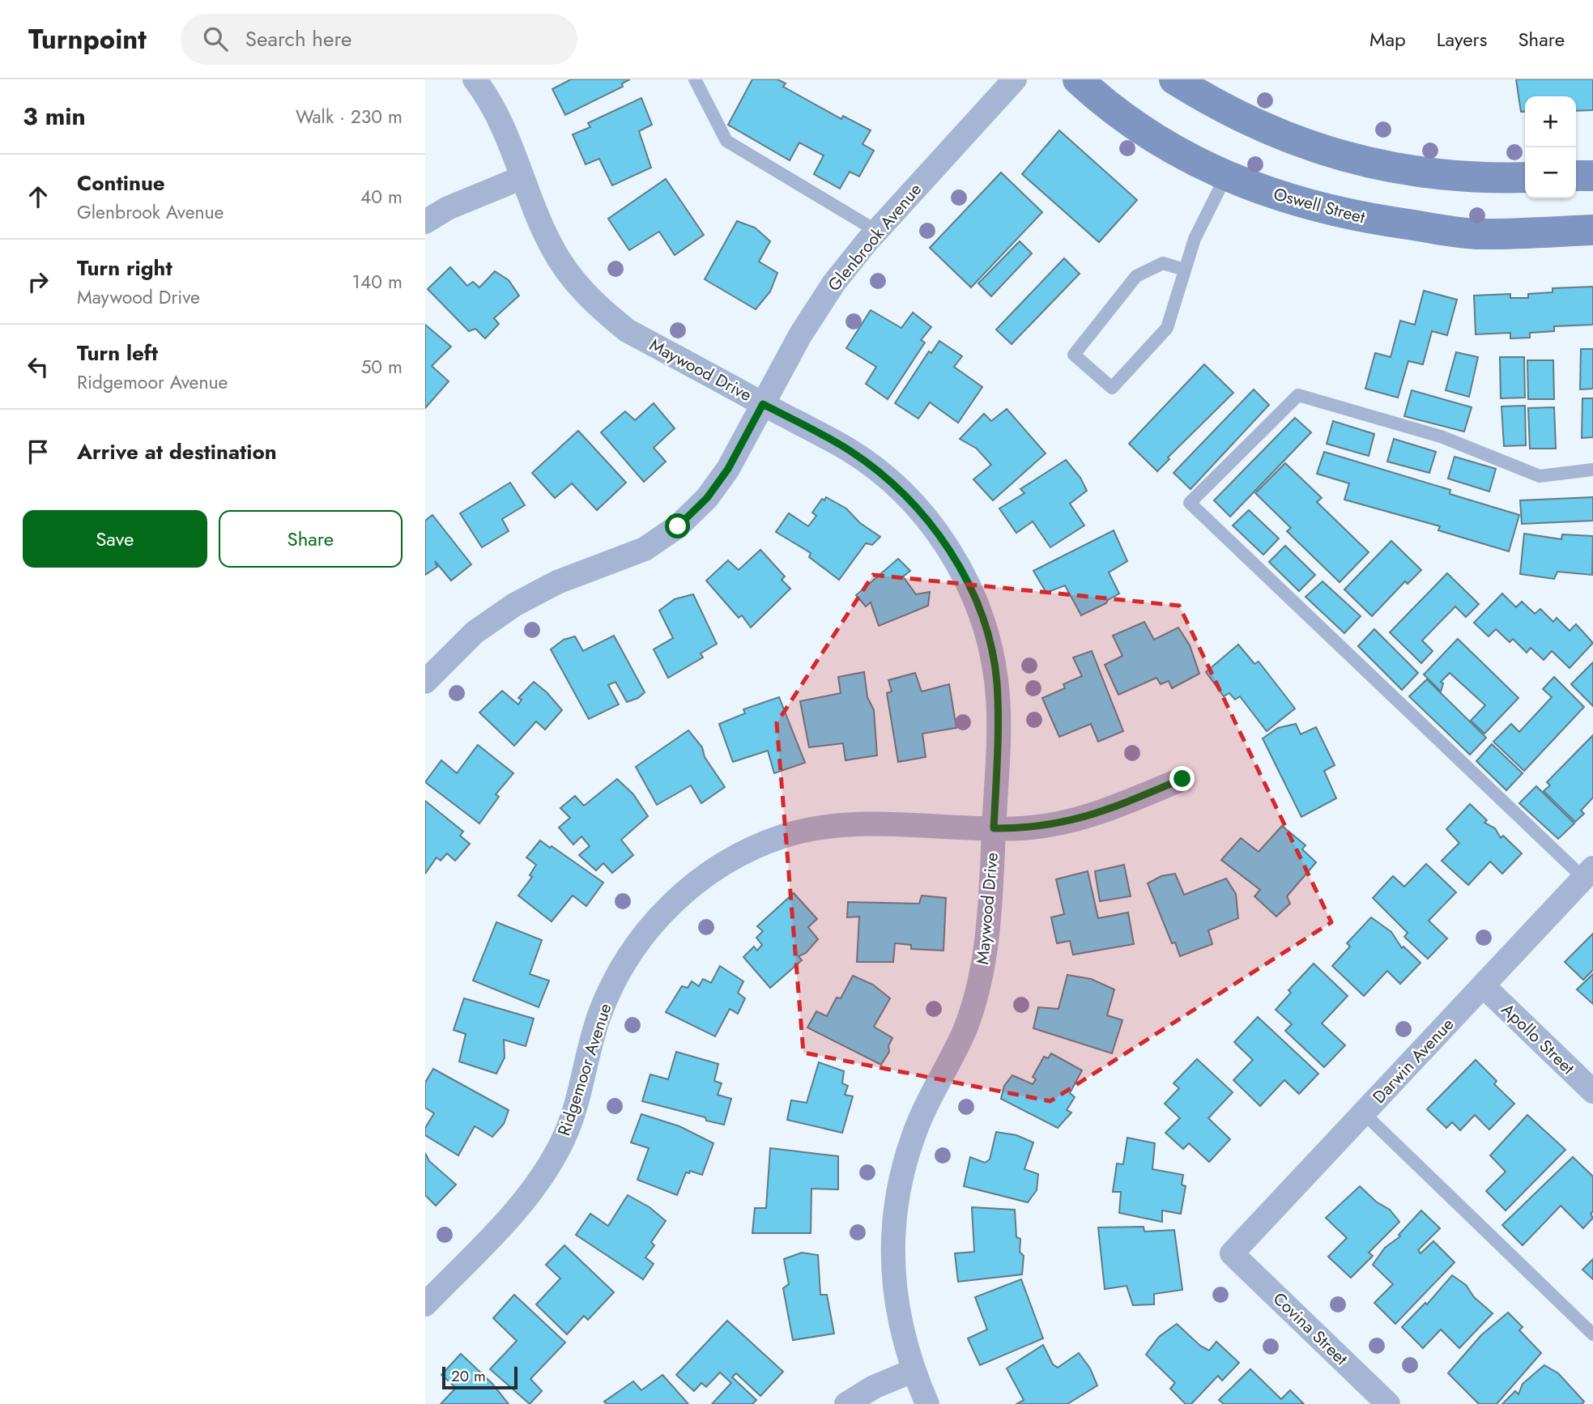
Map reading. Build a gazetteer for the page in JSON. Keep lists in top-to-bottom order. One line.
{"streets":{"main road":["Oswell Street"],"street":["Glenbrook Avenue","Maywood Drive","Apollo Street","Darwin Avenue","Ridgemoor Avenue","Covina Street"]},"crossings":[["Glenbrook Avenue","Maywood Drive"],["Maywood Drive","Ridgemoor Avenue"],["Apollo Street","Darwin Avenue"],["Darwin Avenue","Covina Street"]],"scale_bar":"20 m","page":{"header":"Turnpoint","search":"Search here","nav":["Map","Layers","Share"],"heading":["3 min","Walk · 230 m"],"map_buttons":["+","−"],"list":[["Continue","Glenbrook Avenue","40 m"],["Turn right","Maywood Drive","140 m"],["Turn left","Ridgemoor Avenue","50 m"],"Arrive at destination"],"buttons":["Save","Share"],"scale":"20 m"}}
